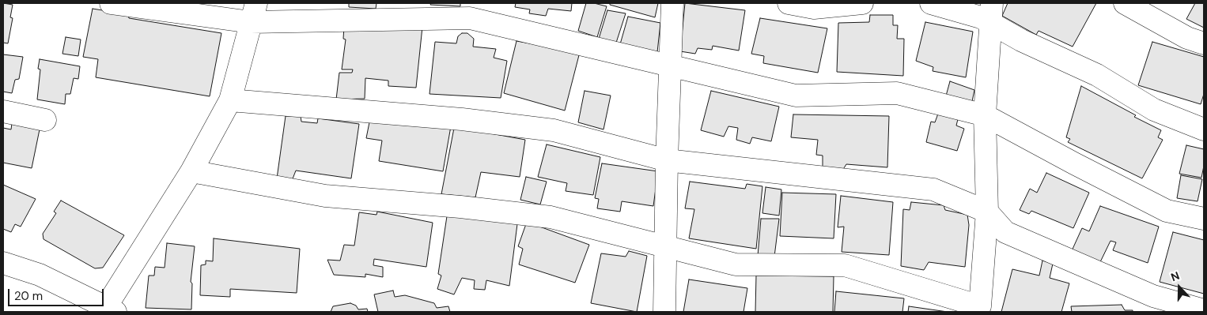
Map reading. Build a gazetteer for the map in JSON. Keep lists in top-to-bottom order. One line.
{"scale_bar":"20 m","north":"top"}
